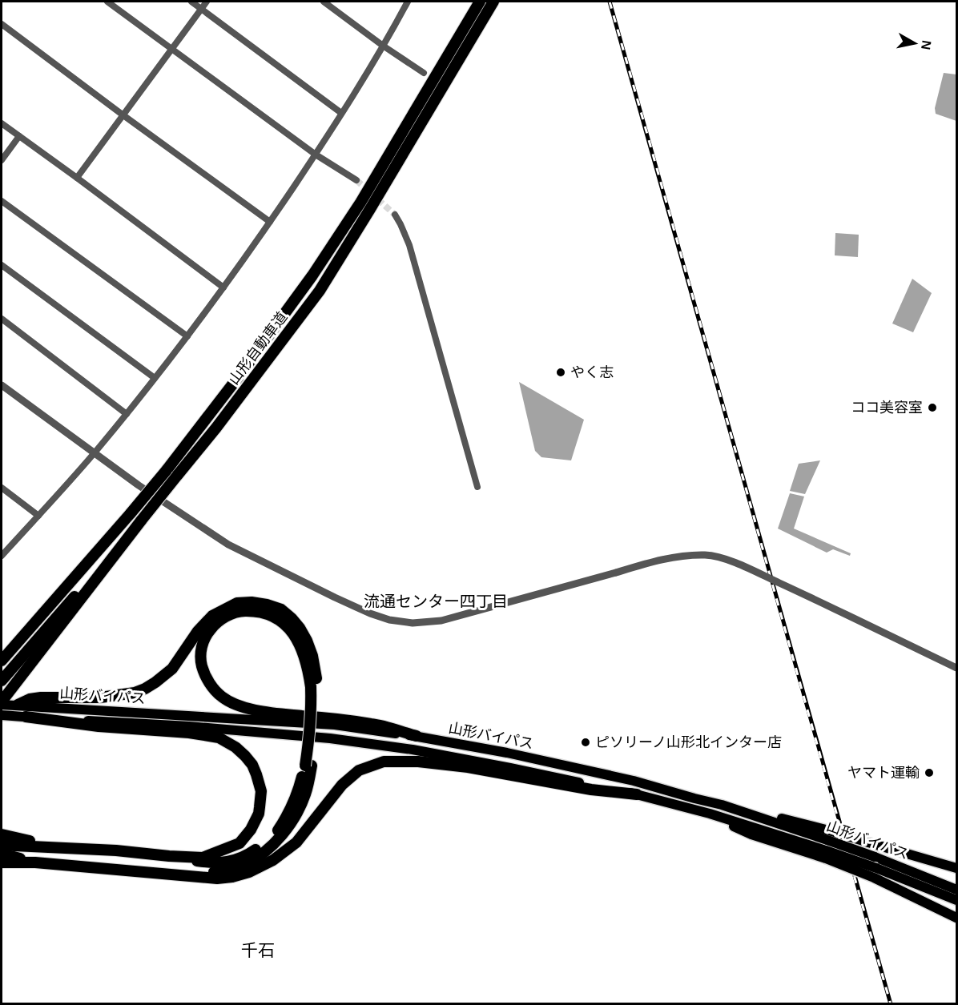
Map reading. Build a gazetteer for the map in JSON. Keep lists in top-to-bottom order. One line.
{"streets":{"highway":["山形自動車道","山形バイパス"]},"districts":["流通センター四丁目","千石"],"places":["やく志","ココ美容室","ピソリーノ山形北インター店","ヤマト運輸"],"north":"right"}
